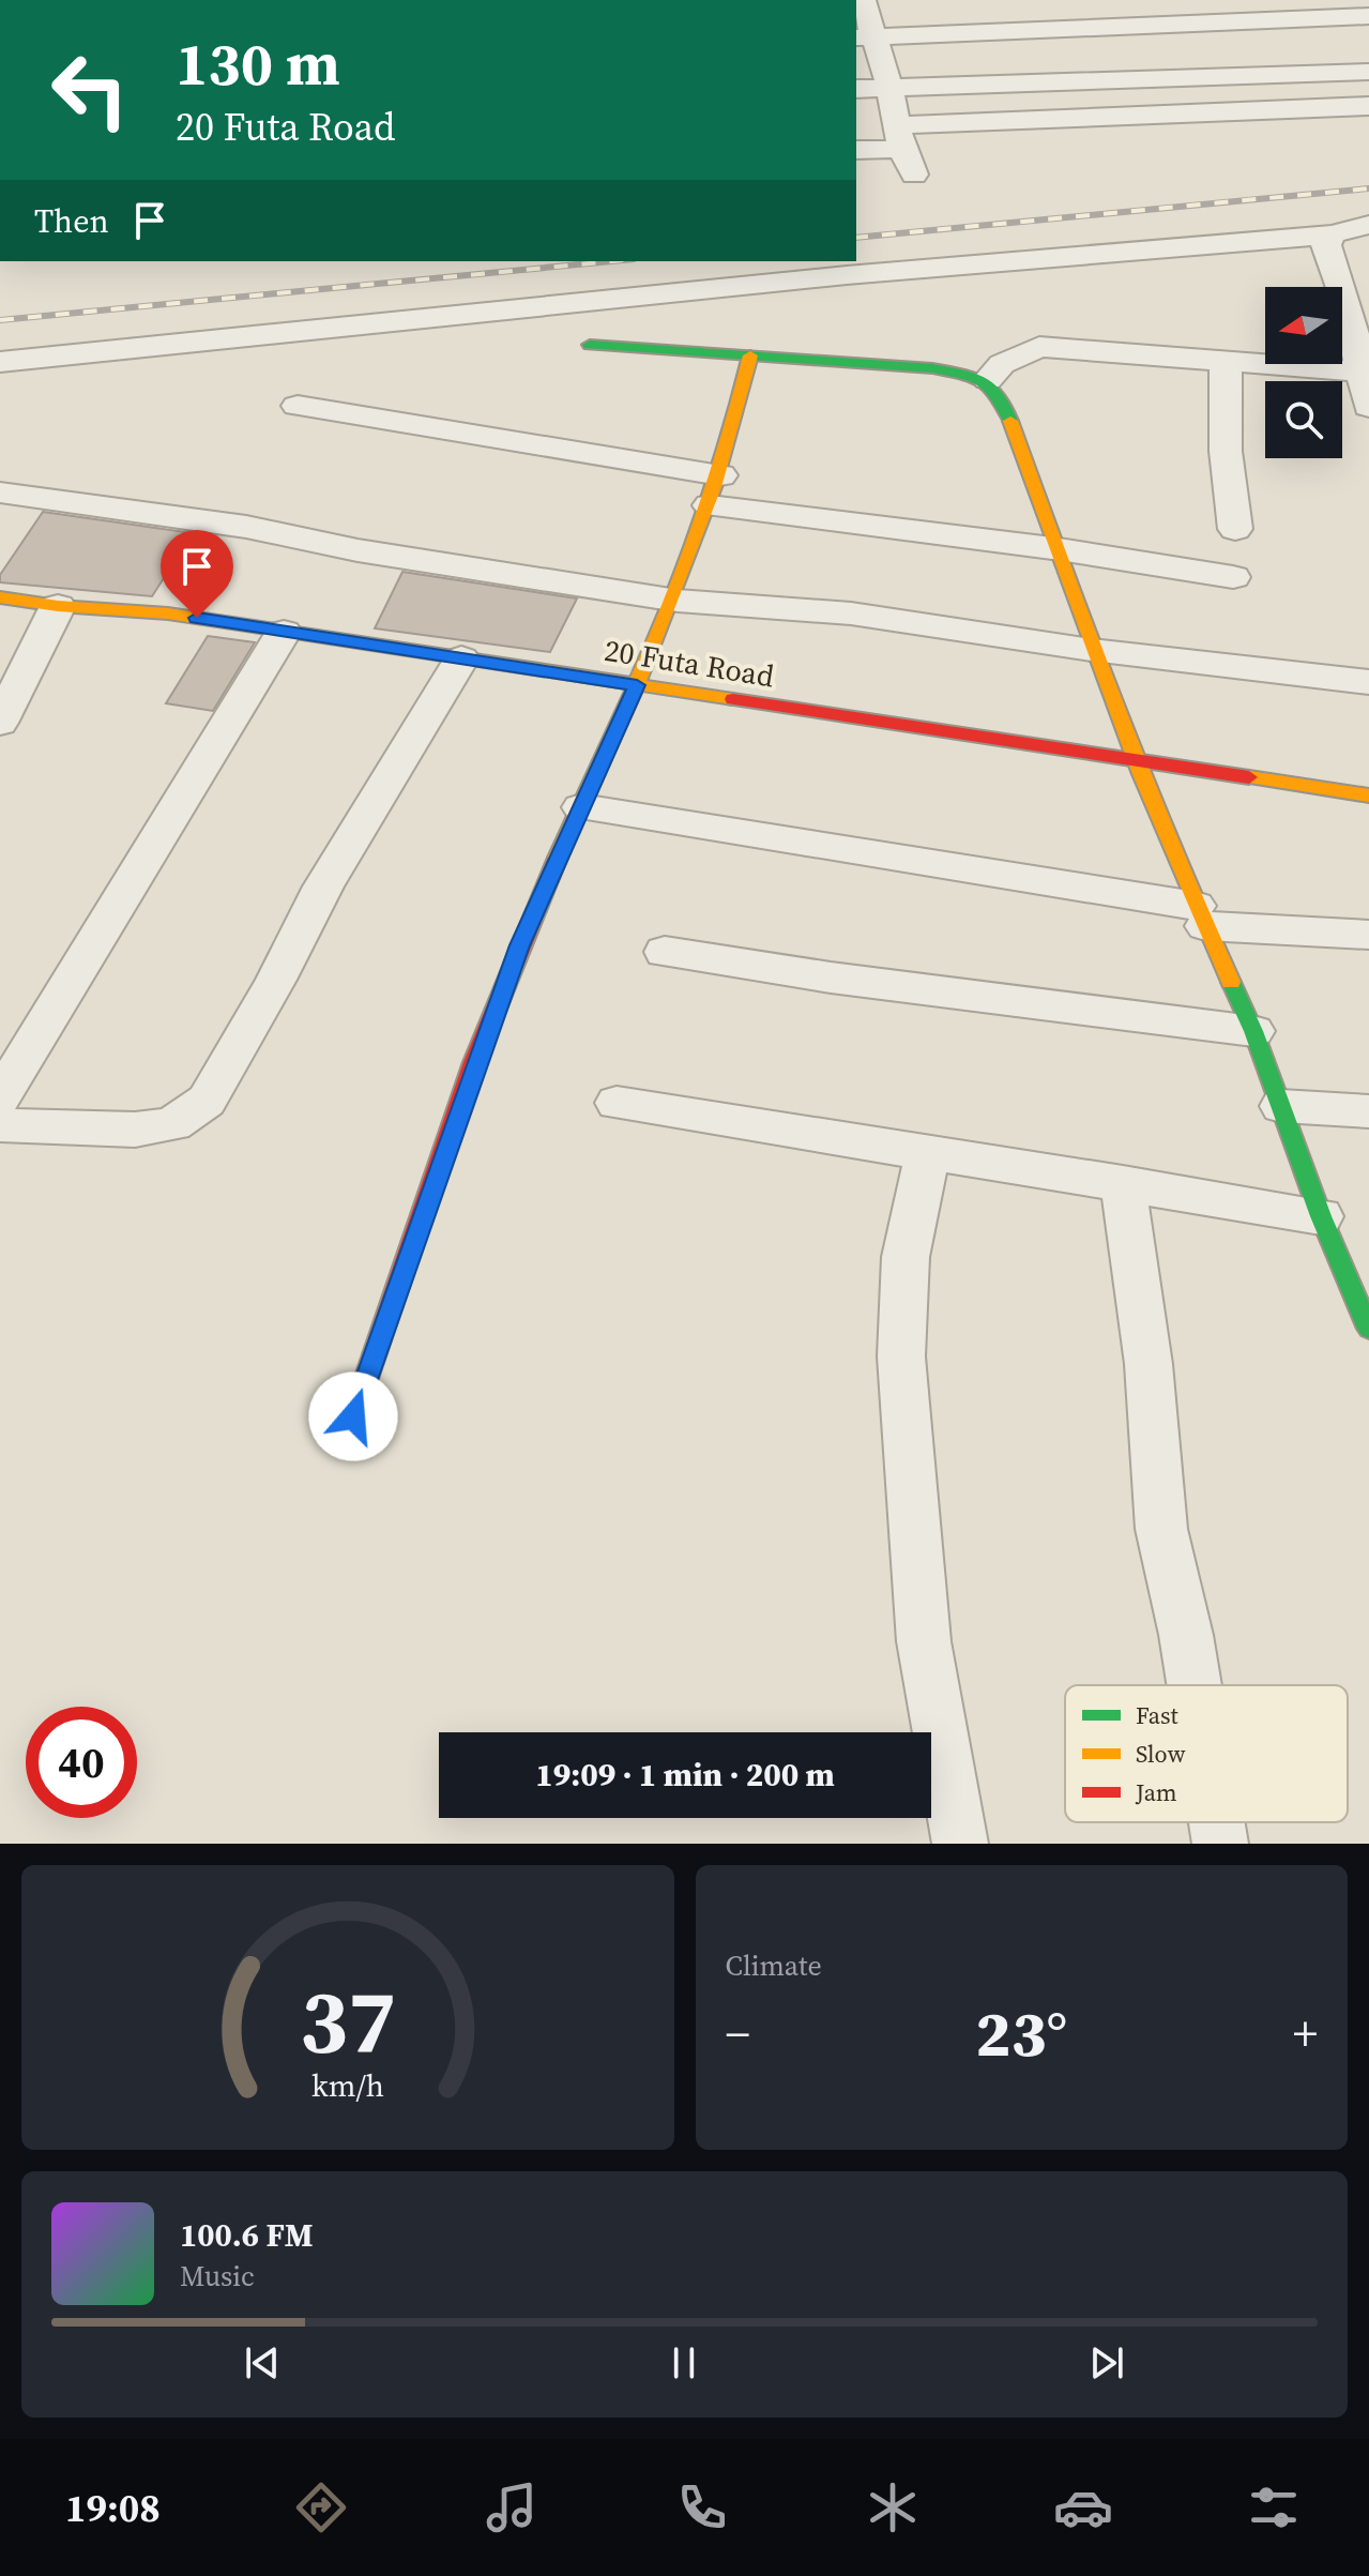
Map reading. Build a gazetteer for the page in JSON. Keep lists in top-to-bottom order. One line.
{"streets":{"street":["20 Futa Road"]},"legend":["Fast","Slow","Jam"],"north":"left","page":{"turn":["130 m","20 Futa Road"],"then":"Then","limit":"40","trip":"19:09 · 1 min · 200 m","tile":"Climate","heat":["−","23°","+"],"song":["100.6 FM","Music"],"tabs":"19:08","gauge":["37","km/h"]}}
